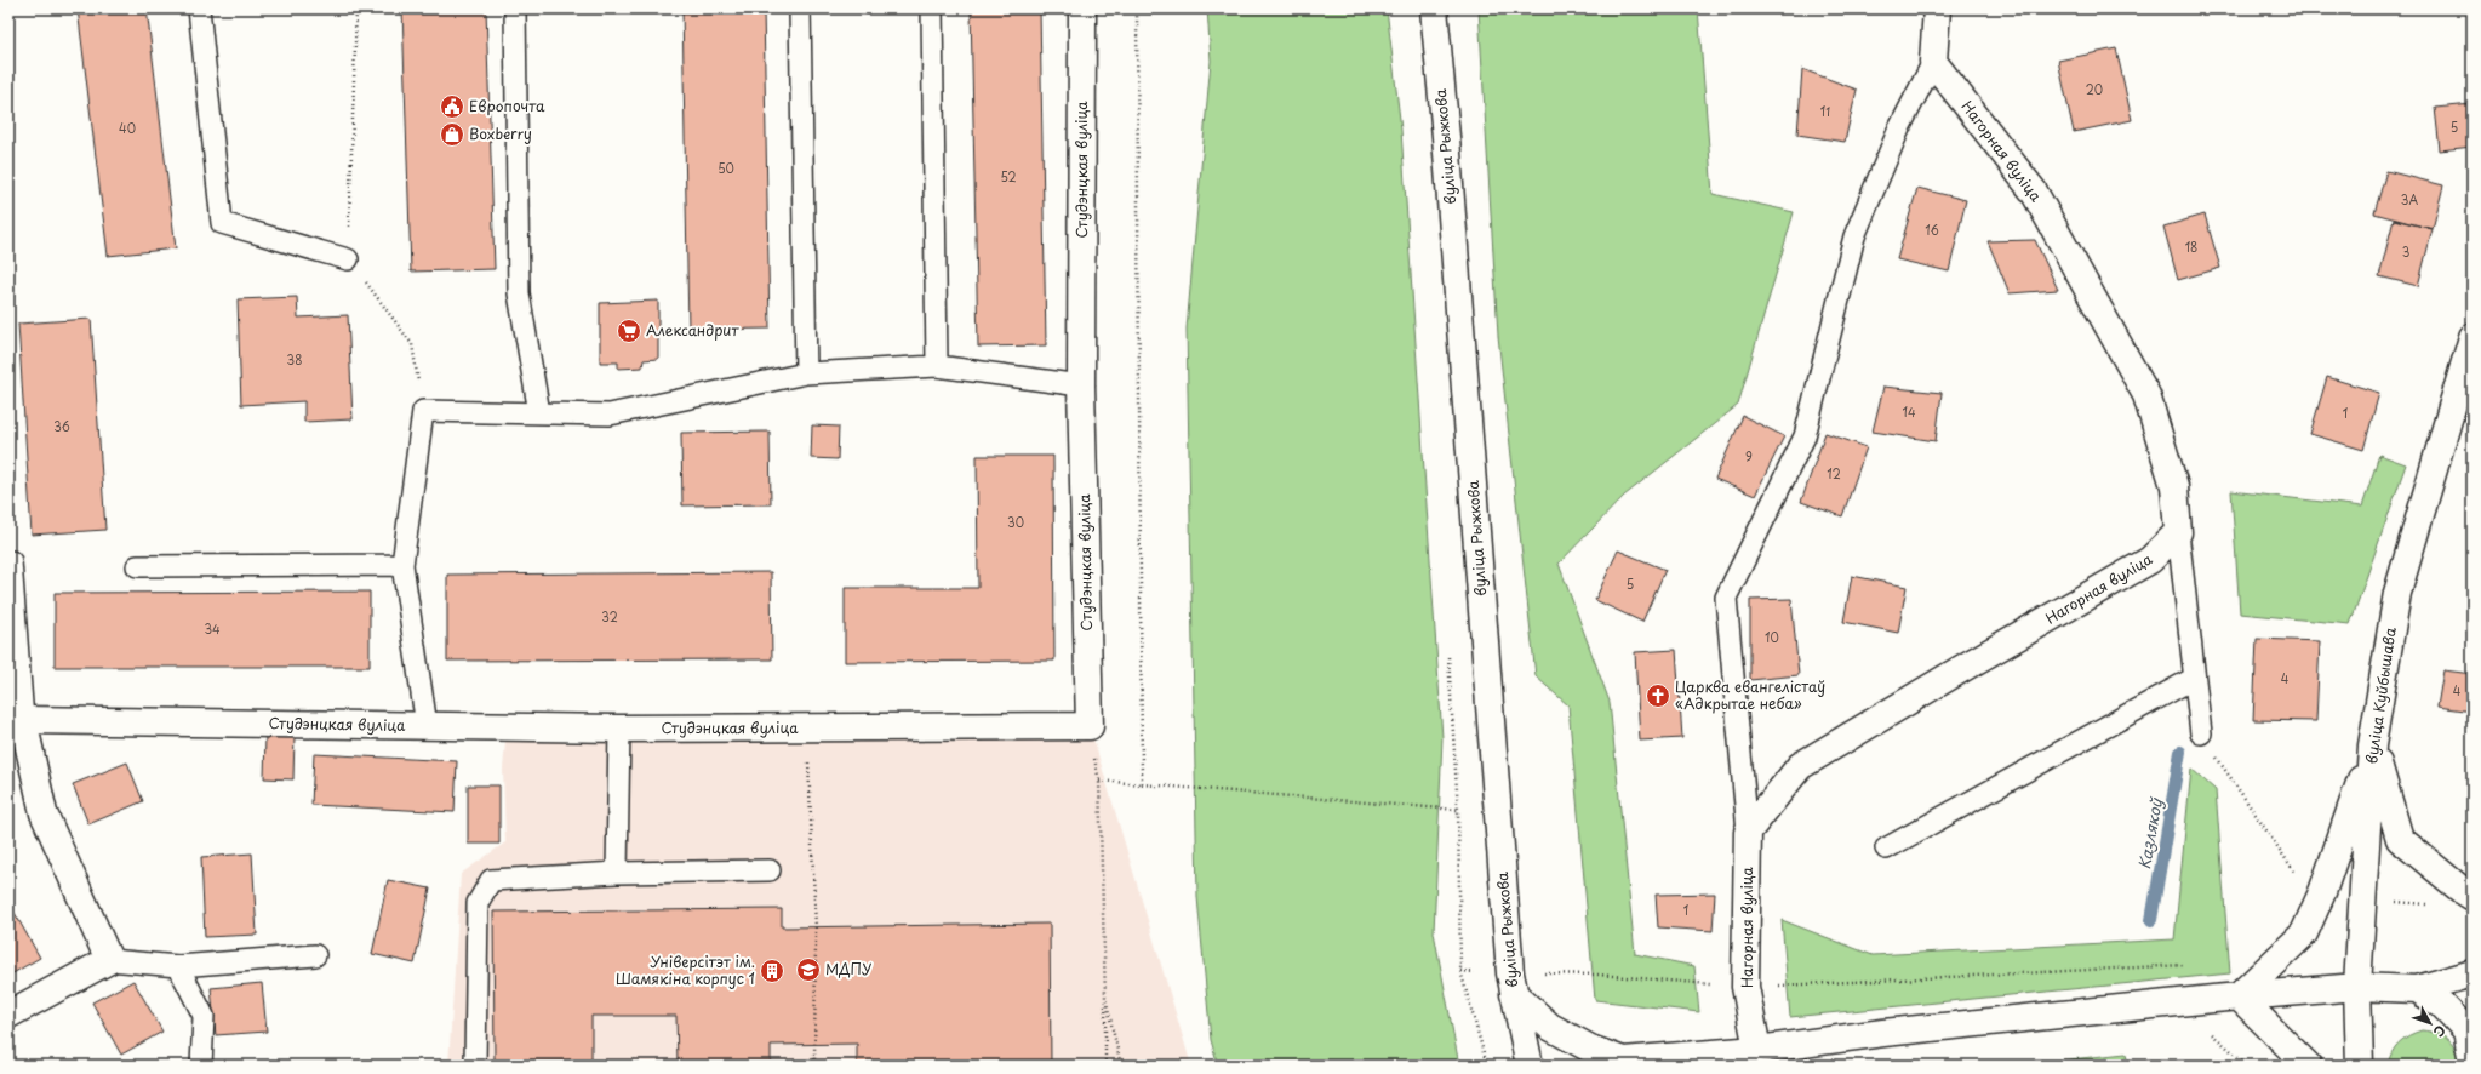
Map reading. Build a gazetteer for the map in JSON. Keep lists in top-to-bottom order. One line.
{"streets":{"main road":["вуліца Рыжкова","Нагорная вуліца","Студэнцкая вуліца","вуліца Куйбышава"]},"water":["Казлякоў"],"places":{"public building":["Европочта"],"shop":["Boxberry"],"supermarket":["Александрит"],"church":["Царква евангелістаў «Адкрытае неба»"],"school or university":["МДПУ"],"building":["Універсітэт ім. Шамякіна корпус 1"]},"house_numbers":["20","11","5","40","50","52","3А","16","18","3","38","14","1","36","9","12","30","5","32","34","10","4","4","1"],"north":"bottom right"}
